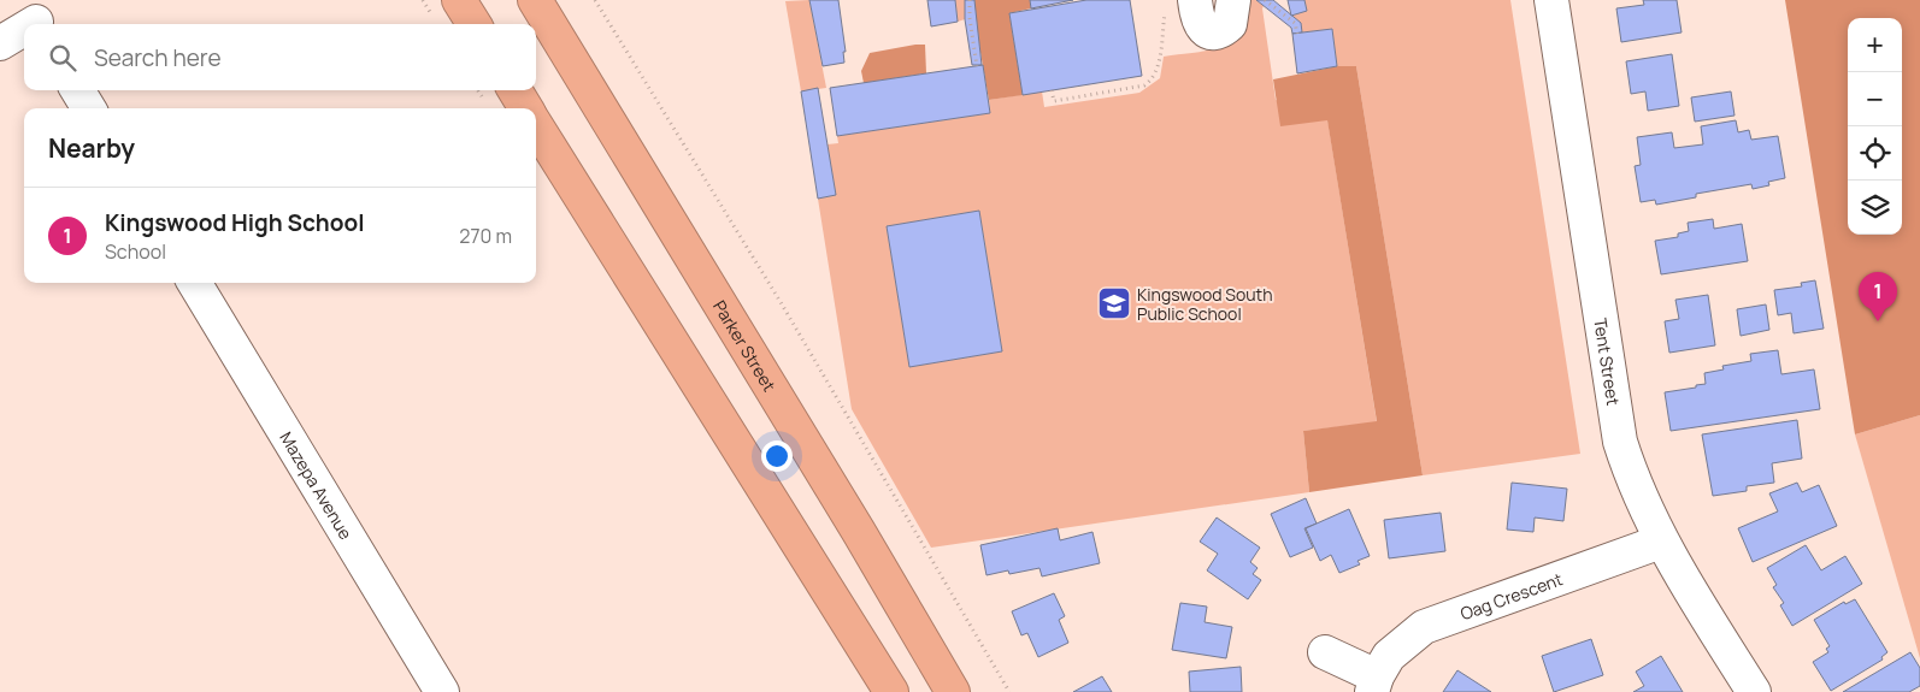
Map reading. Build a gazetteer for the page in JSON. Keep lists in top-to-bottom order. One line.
{"streets":{"highway":["Parker Street"],"street":["Tent Street","Mazepa Avenue","Oag Crescent"]},"crossings":[["Tent Street","Oag Crescent"]],"places":{"school or university":["Kingswood South Public School"]},"page":{"map_buttons":["+","−"],"search":"Search here","heading":"Nearby","list":[{"mark":"1","name":"Kingswood High School","note":"School","value":"270 m"}],"pins":"1"}}
